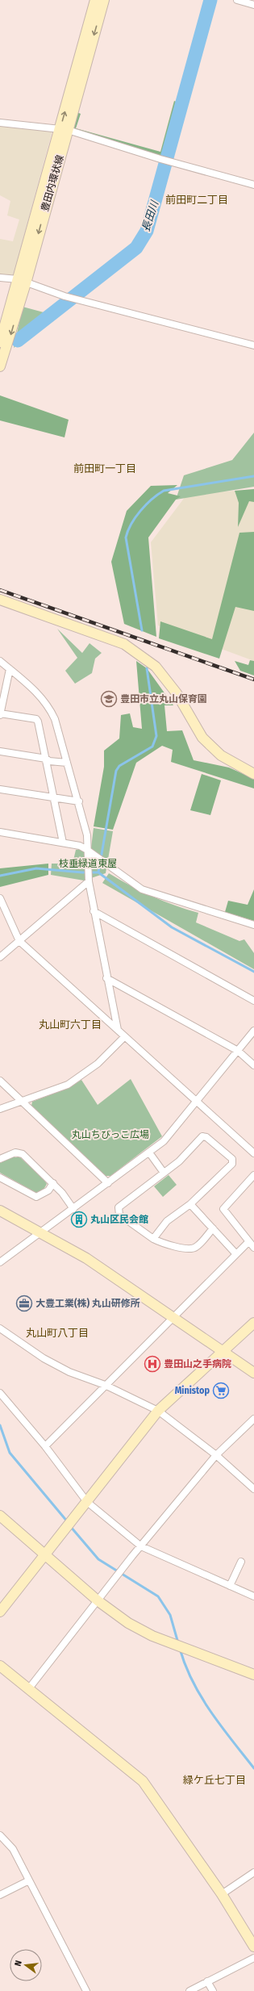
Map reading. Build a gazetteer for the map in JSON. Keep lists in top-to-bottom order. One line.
{"streets":{"street":["豊田内環状線"]},"districts":["前田町二丁目","前田町一丁目","丸山町六丁目","丸山町八丁目","緑ケ丘七丁目"],"water":["長田川"],"parks":["枝垂緑道東屋","丸山ちびっこ広場"],"places":{"school or university":["豊田市立丸山保育園"],"building":["丸山区民会館"],"office":["大豊工業(株) 丸山研修所"],"hospital":["豊田山之手病院"],"supermarket":["Ministop"]},"north":"left"}
